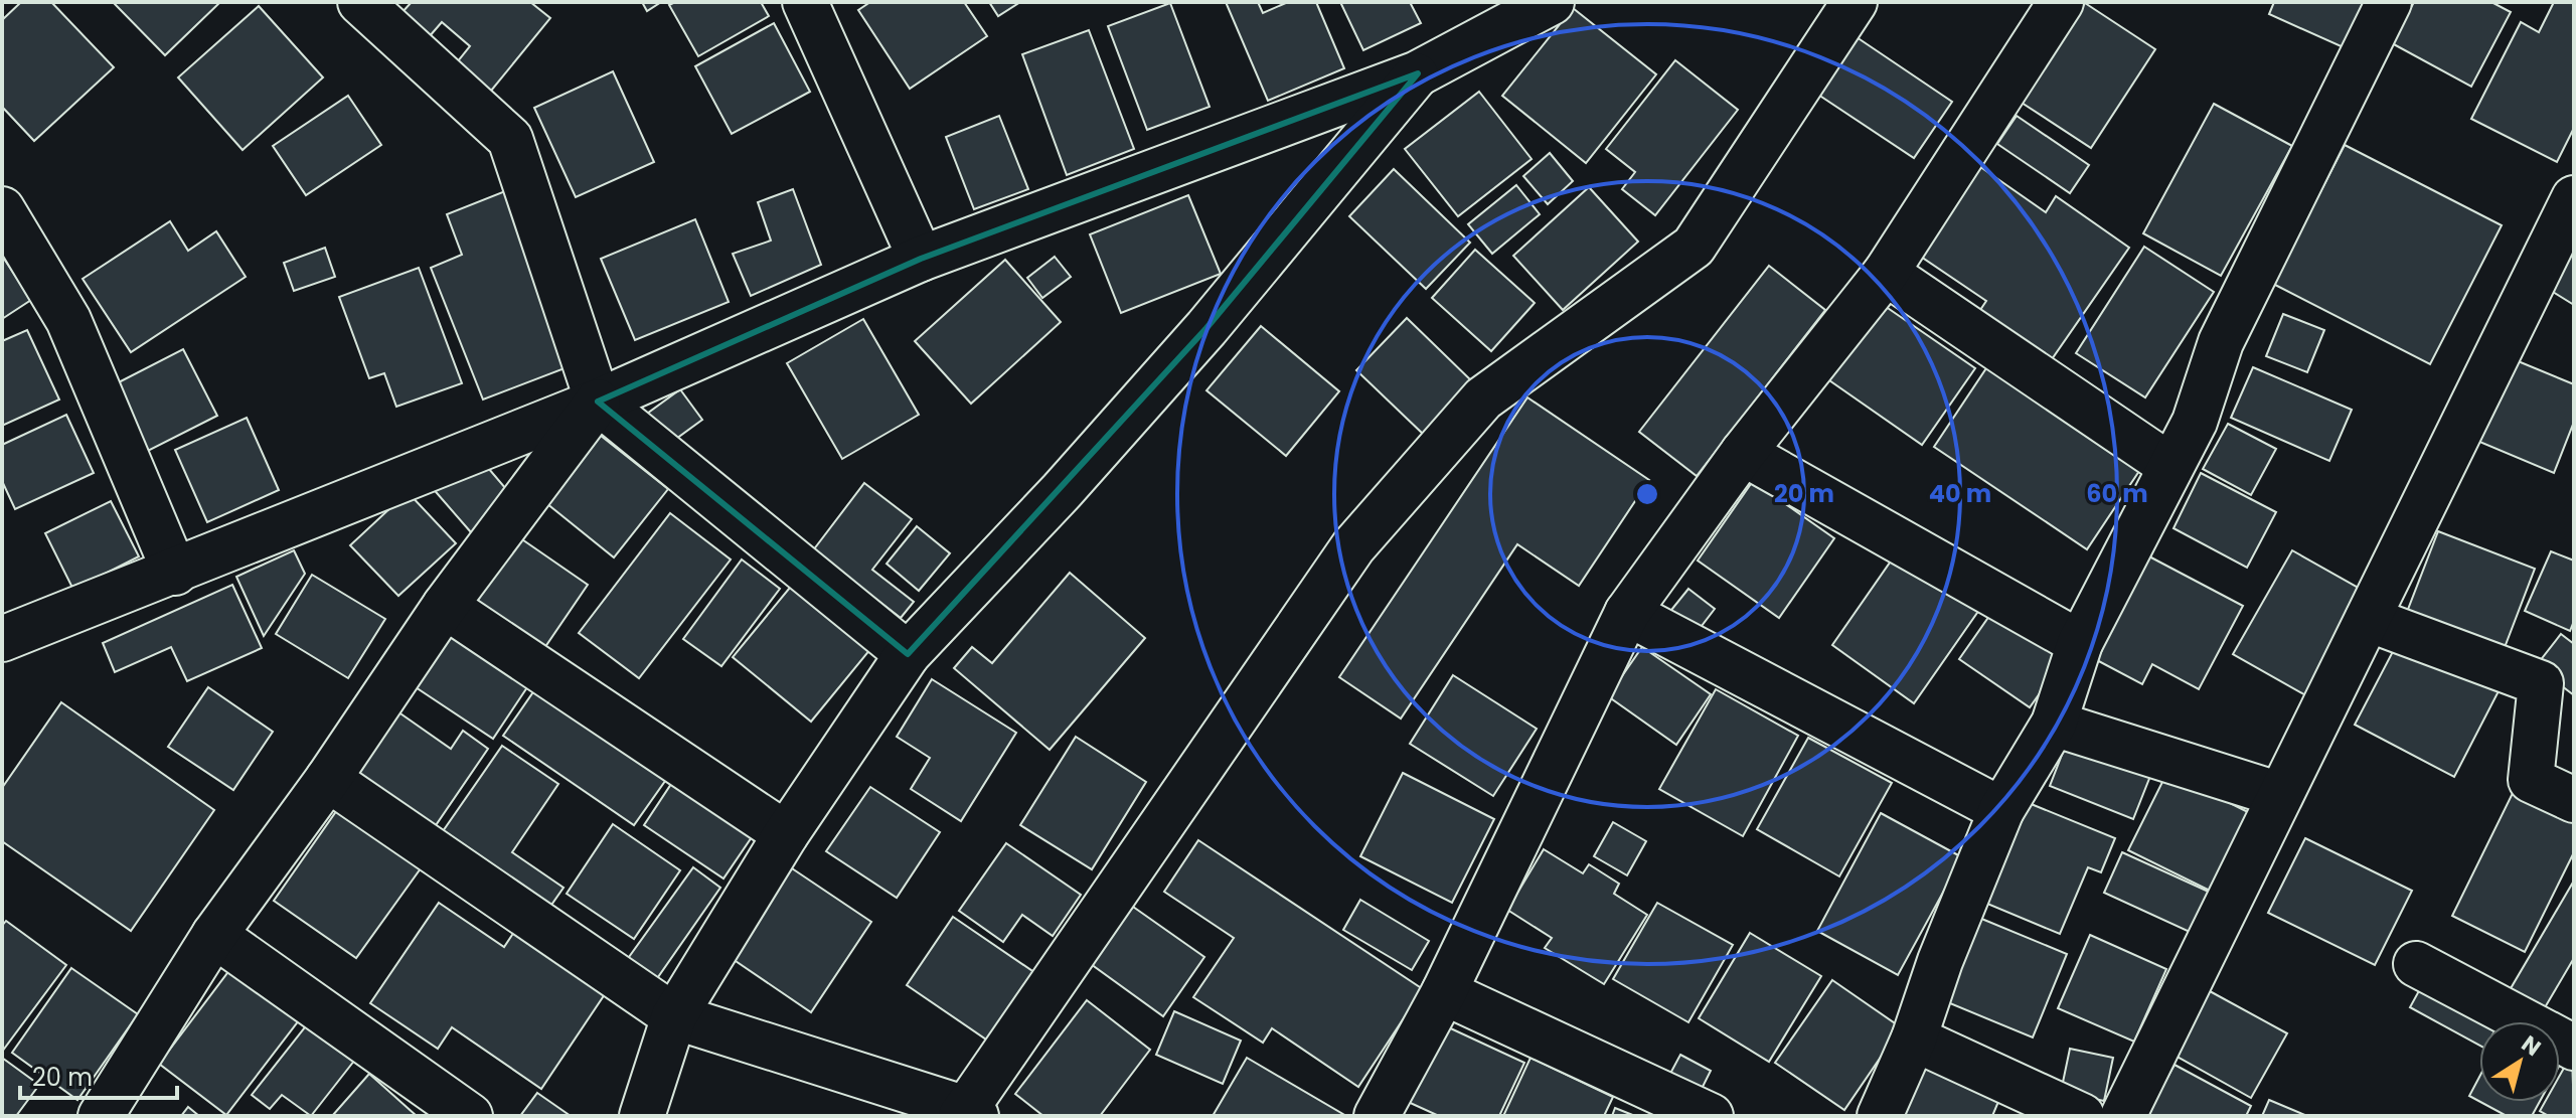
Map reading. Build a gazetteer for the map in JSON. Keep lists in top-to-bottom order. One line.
{"scale_bar":"20 m","north":"top right","rings":["20 m","40 m","60 m"]}
